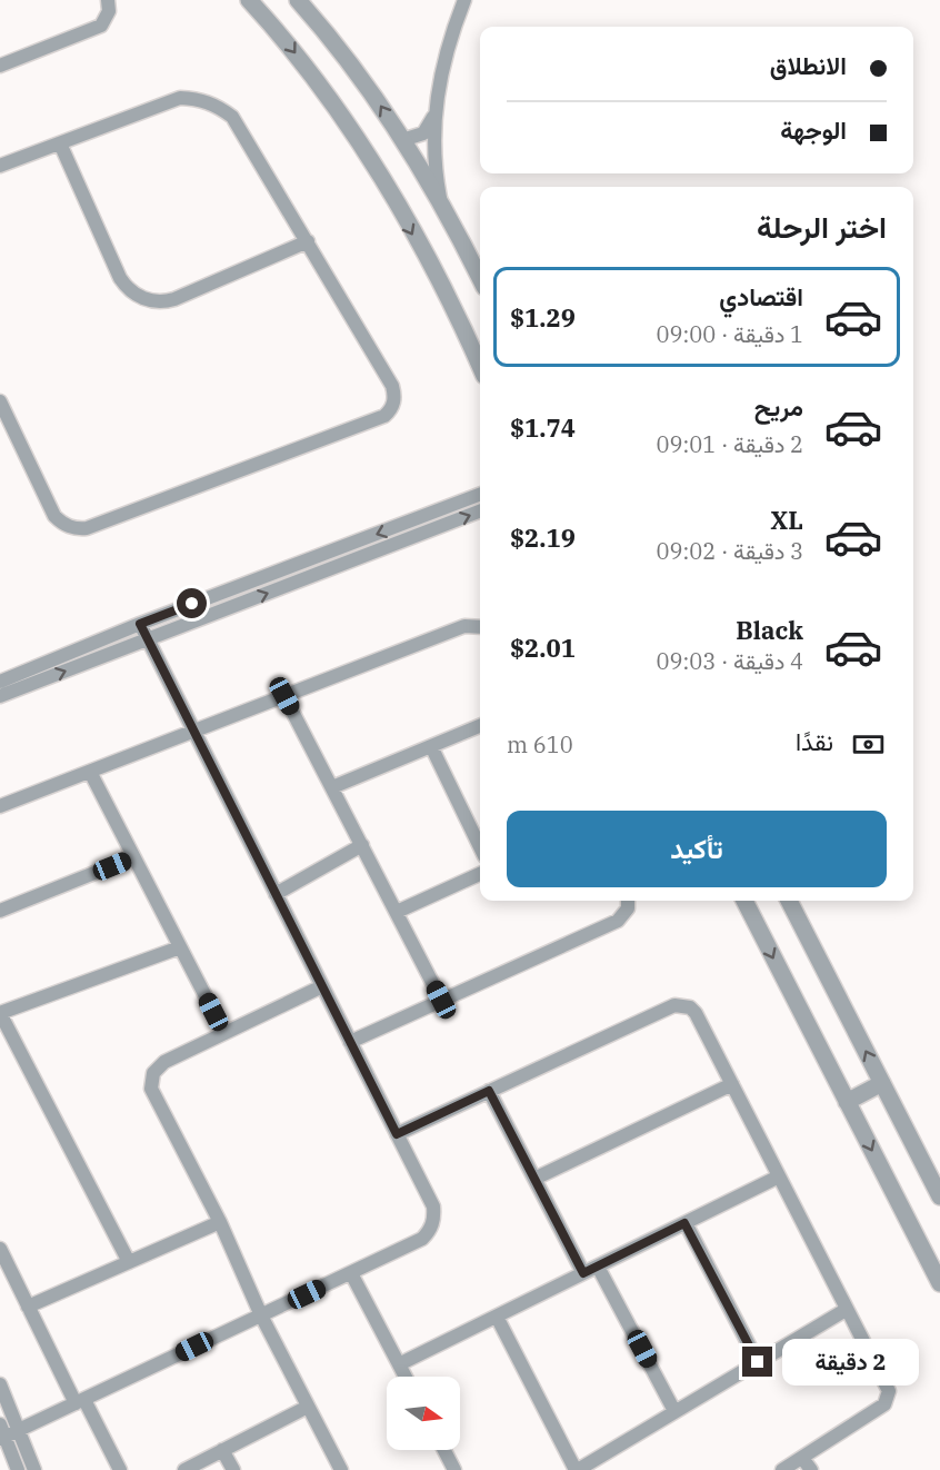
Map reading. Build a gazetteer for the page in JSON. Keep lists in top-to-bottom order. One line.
{"north":"right","page":{"banner":["الانطلاق","الوجهة"],"heading":"اختر الرحلة","list":[{"name":"اقتصادي","note":"1 دقيقة · 09:00","value":"$1.29"},{"name":"مريح","note":"2 دقيقة · 09:01","value":"$1.74"},{"name":"XL","note":"3 دقيقة · 09:02","value":"$2.19"},{"name":"Black","note":"4 دقيقة · 09:03","value":"$2.01"}],"pay":["نقدًا","610 m"],"buttons":"تأكيد","bubble":"2 دقيقة"}}
